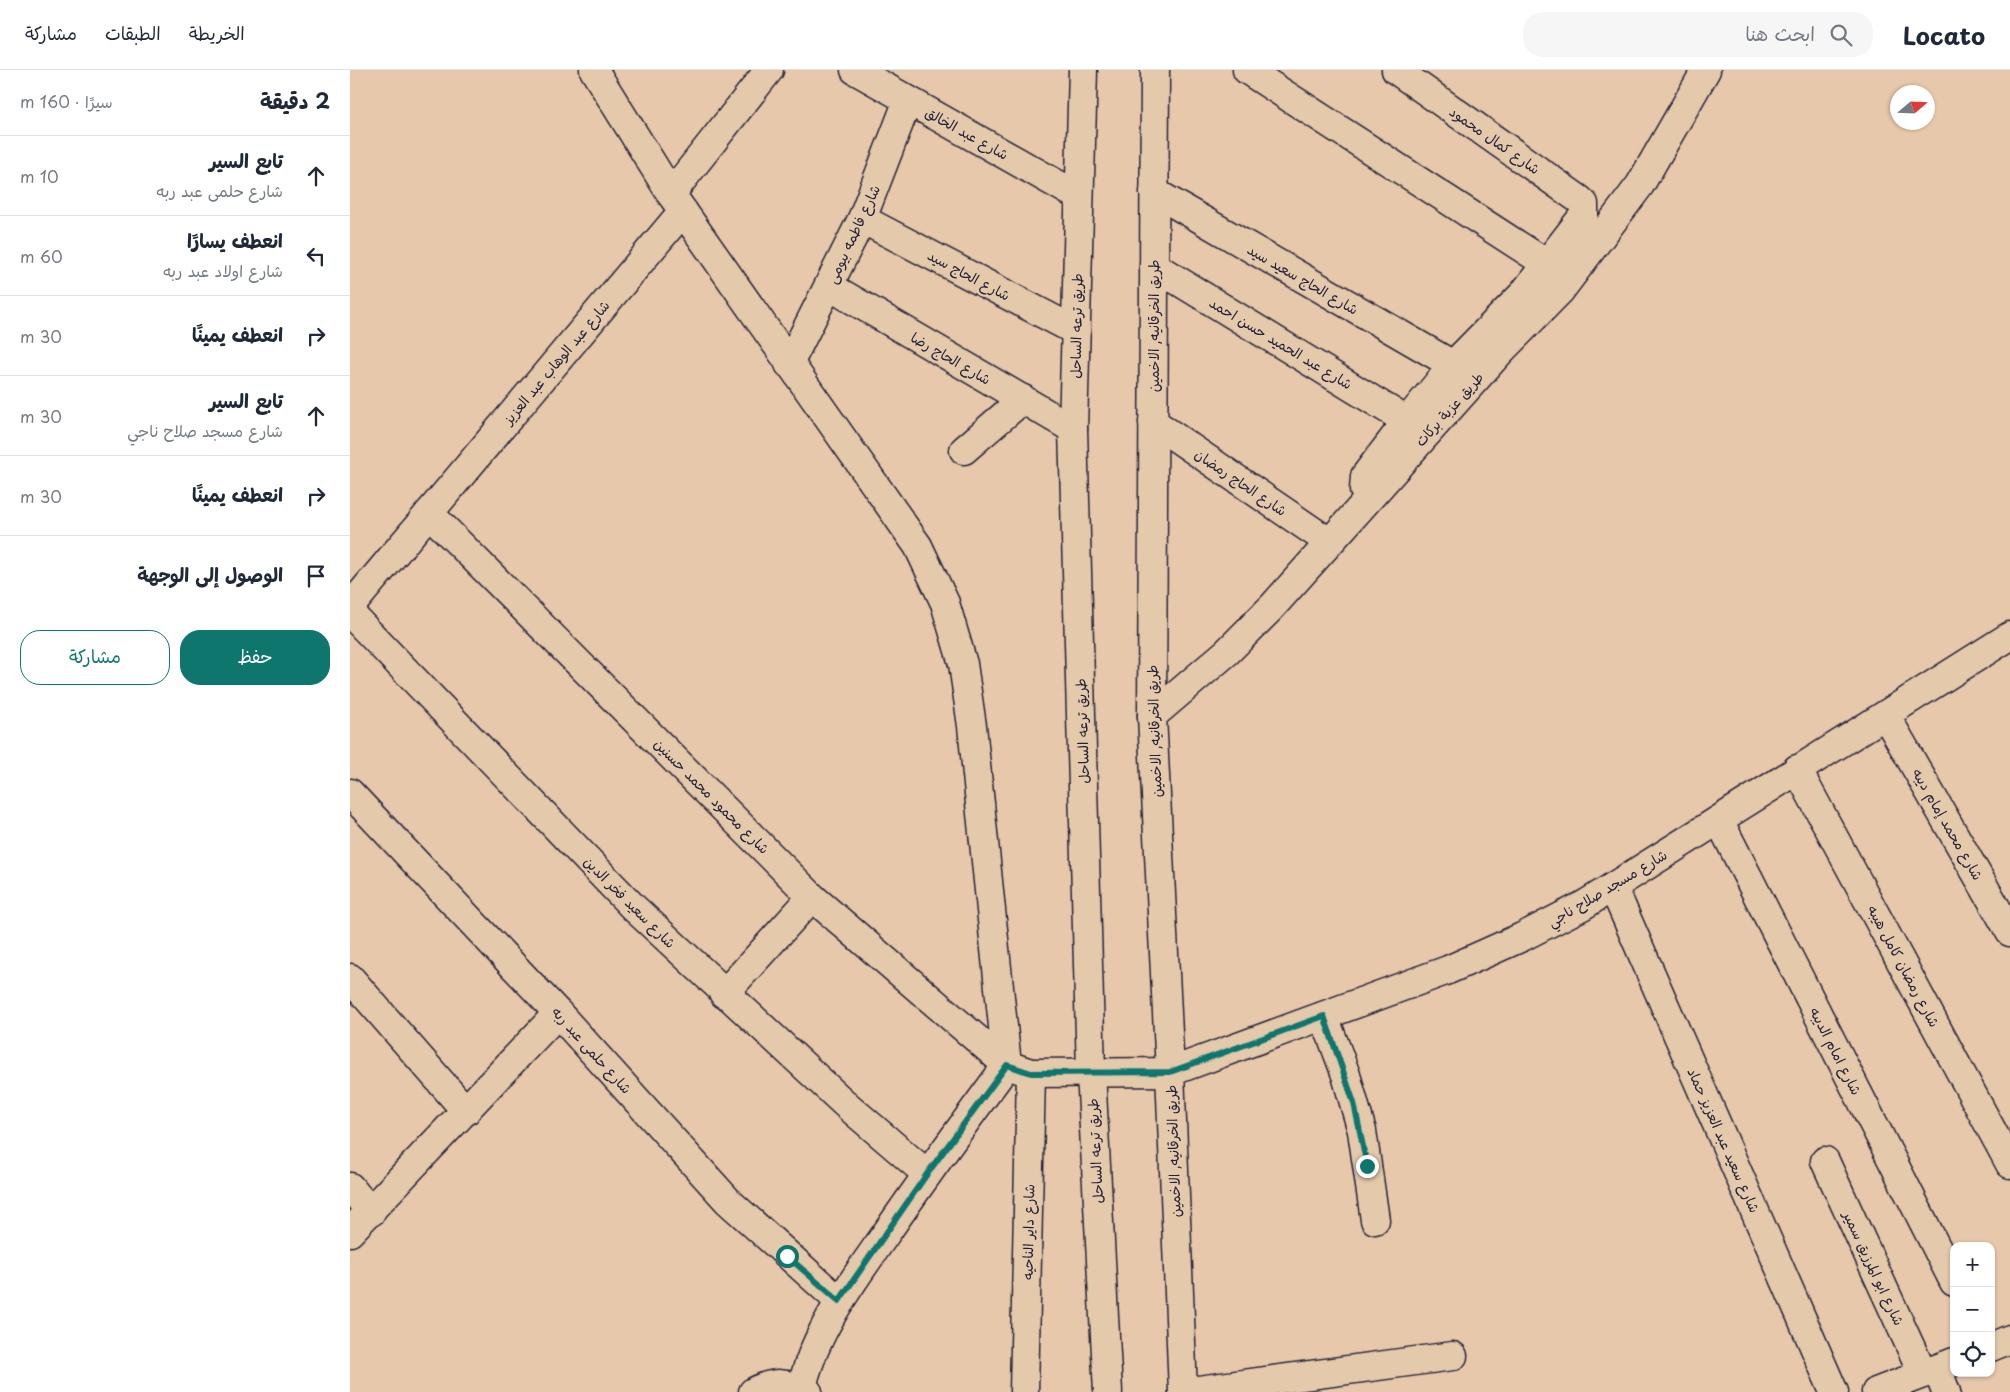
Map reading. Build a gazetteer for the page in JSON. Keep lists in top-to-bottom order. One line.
{"streets":{"street":["شارع عبد الخالق","شارع كمال محمود","شارع فاطمه بيومى","شارع الحاج سيد","شارع الحاج سعيد سيد","طريق ترعه الساحل","طريق الخرقانيه, الاخمين","شارع عبد الحميد حسن احمد","شارع الحاج رضا","شارع عبد الوهاب عبد العزيز","طريق عزبة بركات","شارع الحاج رمضان","شارع محمود محمد حسنين","شارع محمد إمام ديبه","شارع مسجد صلاح ناجي","شارع سعيد فخر الدين","شارع رمضان كامل هيبه","شارع حلمى عبد ربه","شارع امام الديبه","شارع سعيد عبد العزيز حماد","شارع داير الناحيه","شارع ابو المرزيق سمير"]},"crossings":[["شارع عبد الخالق","شارع فاطمه بيومى"],["شارع عبد الخالق","طريق ترعه الساحل"],["شارع فاطمه بيومى","شارع الحاج سيد"],["شارع فاطمه بيومى","شارع الحاج رضا"],["شارع فاطمه بيومى","شارع داير الناحيه"],["شارع الحاج سيد","طريق ترعه الساحل"],["شارع الحاج سعيد سيد","طريق الخرقانيه, الاخمين"],["طريق ترعه الساحل","شارع الحاج رضا"],["طريق ترعه الساحل","شارع مسجد صلاح ناجي"],["طريق الخرقانيه, الاخمين","شارع عبد الحميد حسن احمد"],["طريق الخرقانيه, الاخمين","طريق عزبة بركات"],["طريق الخرقانيه, الاخمين","شارع الحاج رمضان"],["طريق الخرقانيه, الاخمين","شارع مسجد صلاح ناجي"],["شارع عبد الوهاب عبد العزيز","شارع محمود محمد حسنين"],["شارع عبد الوهاب عبد العزيز","شارع داير الناحيه"],["طريق عزبة بركات","شارع الحاج رمضان"],["شارع محمود محمد حسنين","شارع مسجد صلاح ناجي"],["شارع محمود محمد حسنين","شارع داير الناحيه"],["شارع محمد إمام ديبه","شارع مسجد صلاح ناجي"],["شارع مسجد صلاح ناجي","شارع رمضان كامل هيبه"],["شارع مسجد صلاح ناجي","شارع امام الديبه"],["شارع مسجد صلاح ناجي","شارع سعيد عبد العزيز حماد"],["شارع مسجد صلاح ناجي","شارع داير الناحيه"]],"north":"right","page":{"header":"Locato","search":"ابحث هنا","nav":["الخريطة","الطبقات","مشاركة"],"heading":["2 دقيقة","سيرًا · 160 m"],"list":[["تابع السير","شارع حلمى عبد ربه","10 m"],["انعطف يسارًا","شارع اولاد عبد ربه","60 m"],["انعطف يمينًا","30 m"],["تابع السير","شارع مسجد صلاح ناجي","30 m"],["انعطف يمينًا","30 m"],"الوصول إلى الوجهة"],"buttons":["حفظ","مشاركة"],"map_buttons":["+","−"]}}
